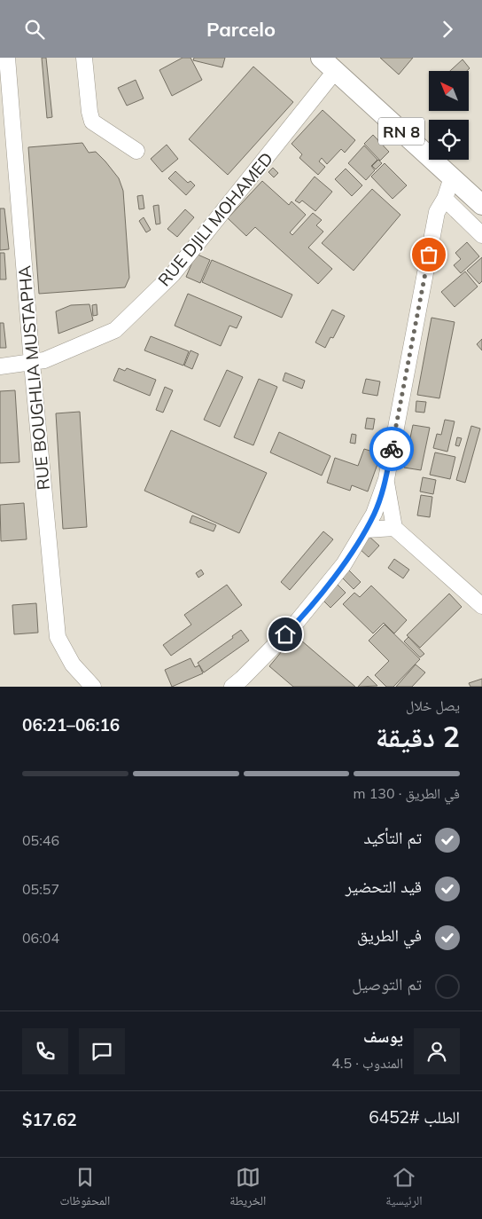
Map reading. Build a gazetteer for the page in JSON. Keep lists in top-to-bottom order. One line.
{"streets":{"main road":["RN 8"],"street":["RUE DJILI MOHAMED","RUE BOUGHLIA MUSTAPHA"]},"crossings":[["RN 8","RUE DJILI MOHAMED"],["RUE DJILI MOHAMED","RUE BOUGHLIA MUSTAPHA"]],"north":"top left","page":{"header":"Parcelo","heading":["2 دقيقة","يصل خلال","06:16–06:21"],"panel":["يوسف","المندوب · 4.5","الطلب #6452","$17.62"],"bar":"في الطريق · 130 m","list":[["تم التأكيد","05:46"],["قيد التحضير","05:57"],["في الطريق","06:04"],"تم التوصيل"],"tabs":["الرئيسية","الخريطة","المحفوظات"]}}
